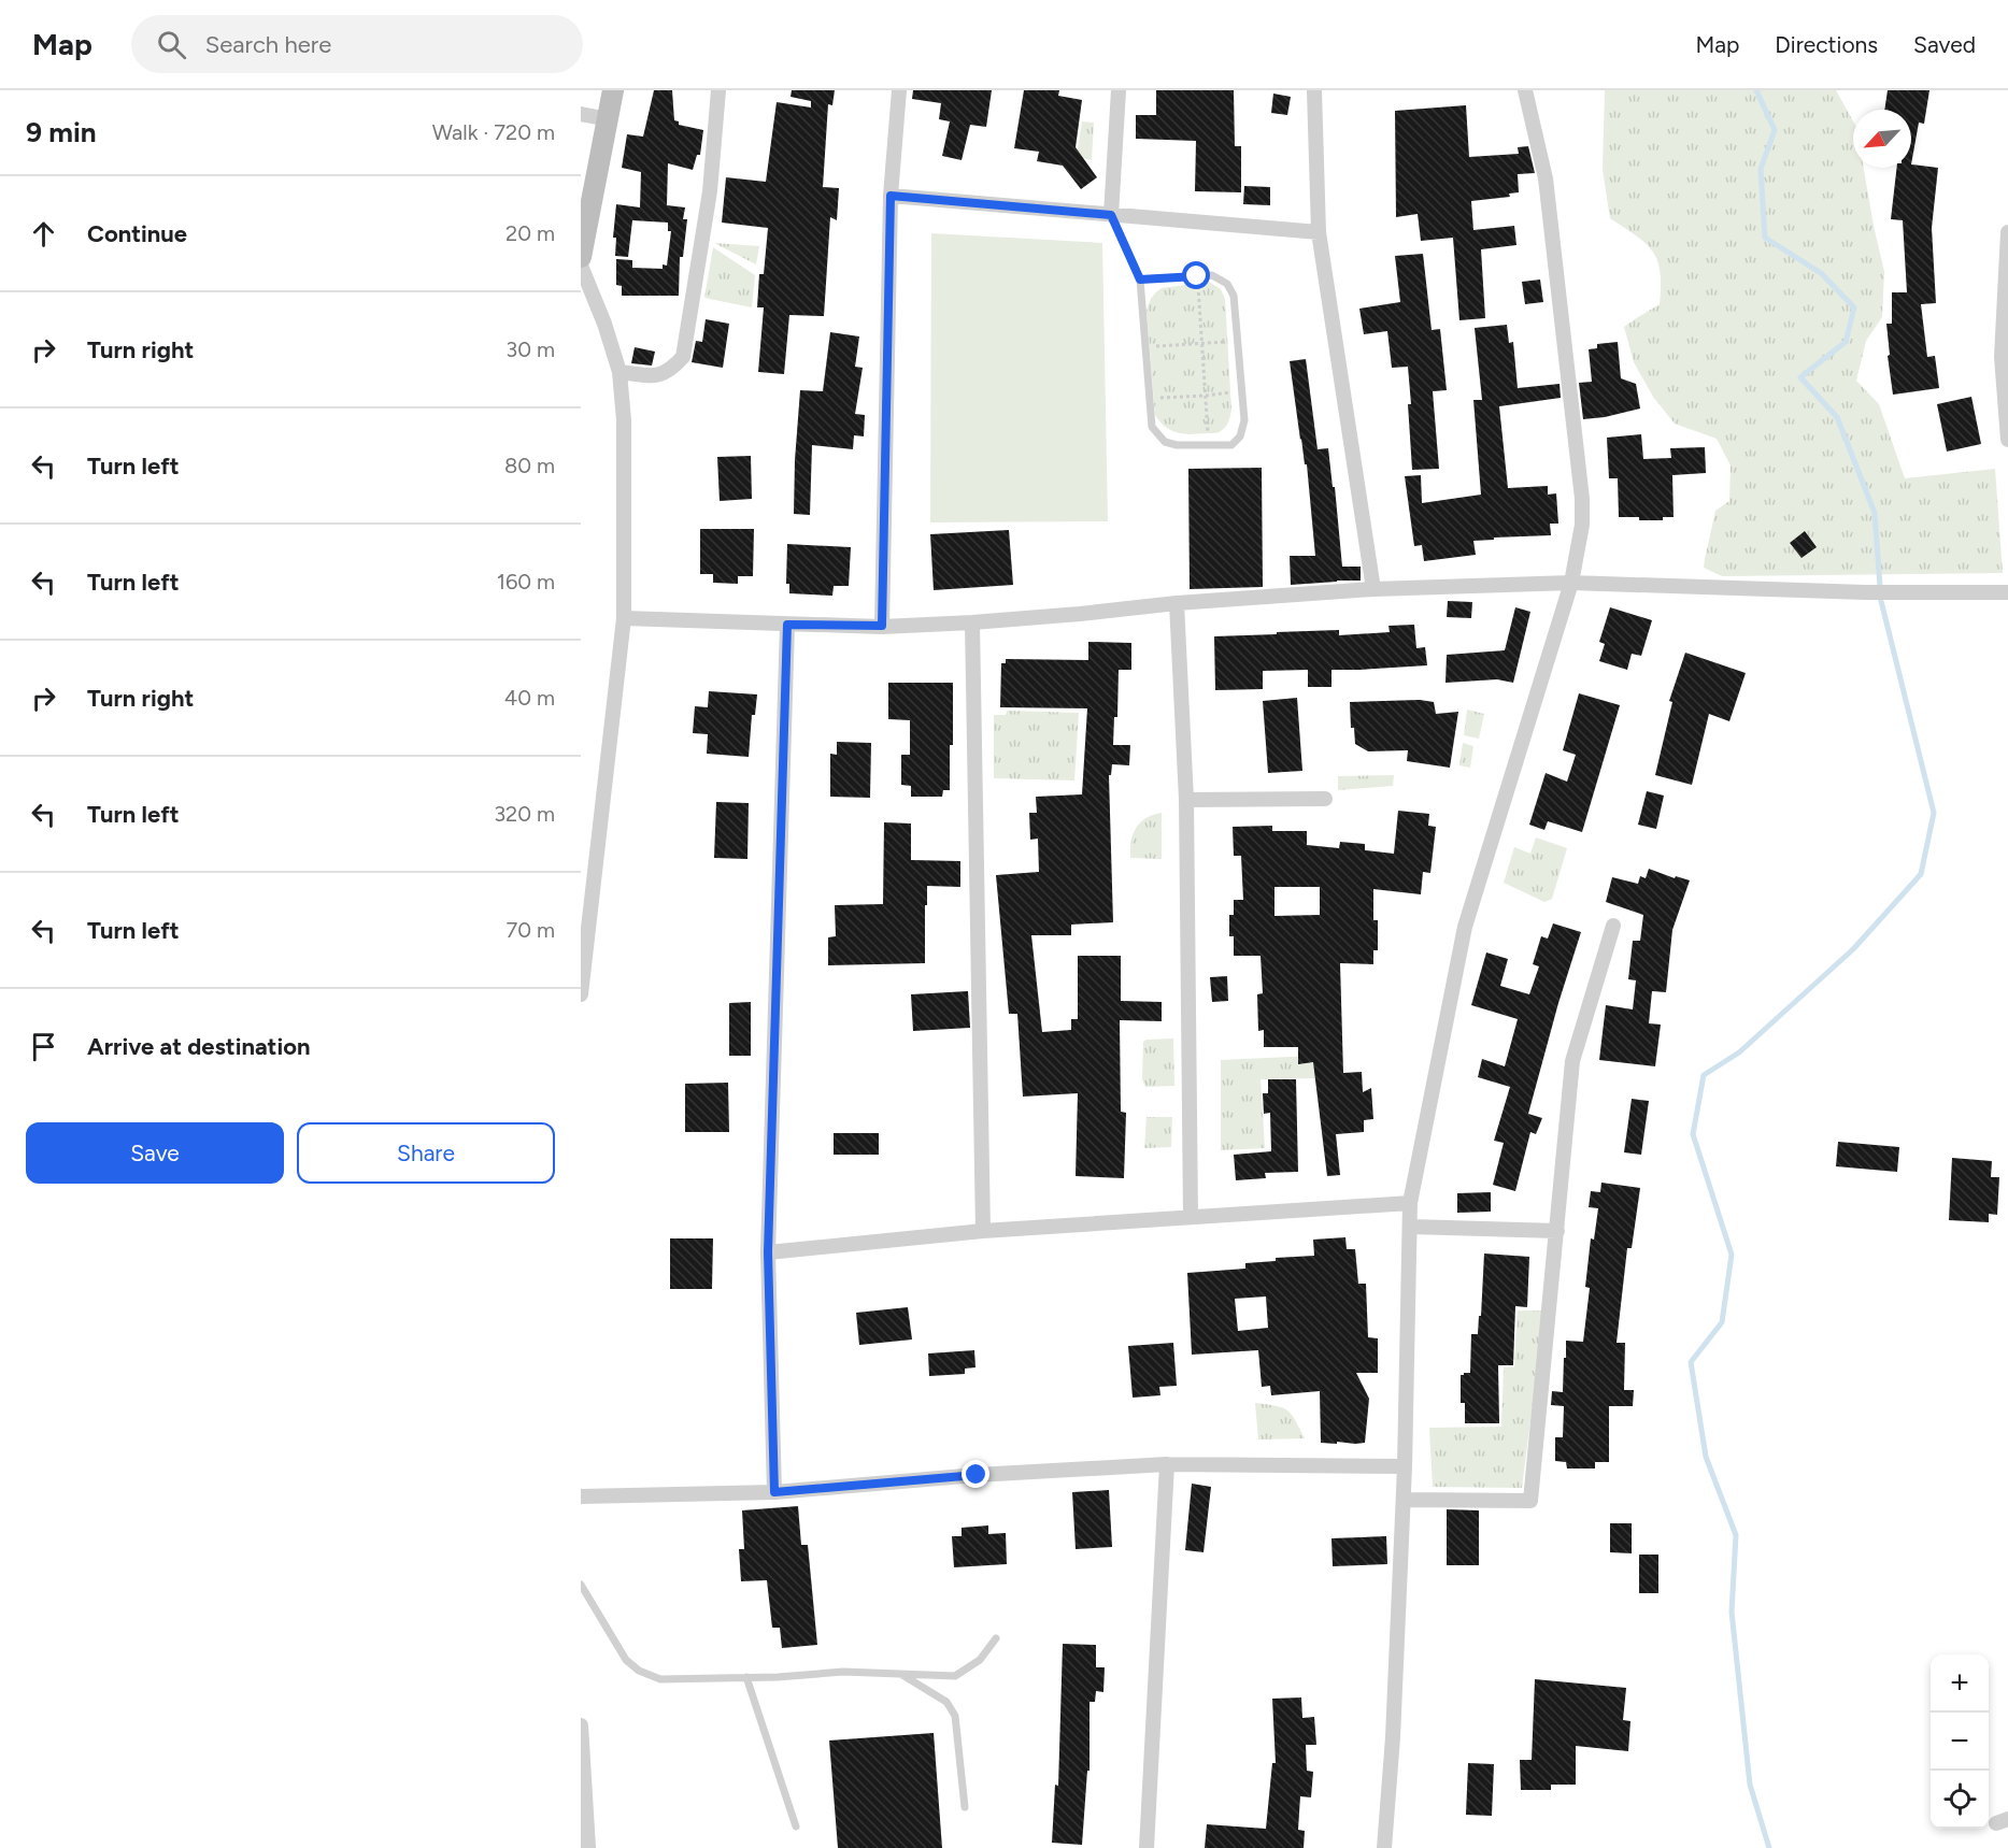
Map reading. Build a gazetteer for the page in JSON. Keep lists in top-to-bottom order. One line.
{"north":"bottom left","page":{"header":"Map","search":"Search here","nav":["Map","Directions","Saved"],"heading":["9 min","Walk · 720 m"],"list":[["Continue","20 m"],["Turn right","30 m"],["Turn left","80 m"],["Turn left","160 m"],["Turn right","40 m"],["Turn left","320 m"],["Turn left","70 m"],"Arrive at destination"],"buttons":["Save","Share"],"map_buttons":["+","−"]}}
